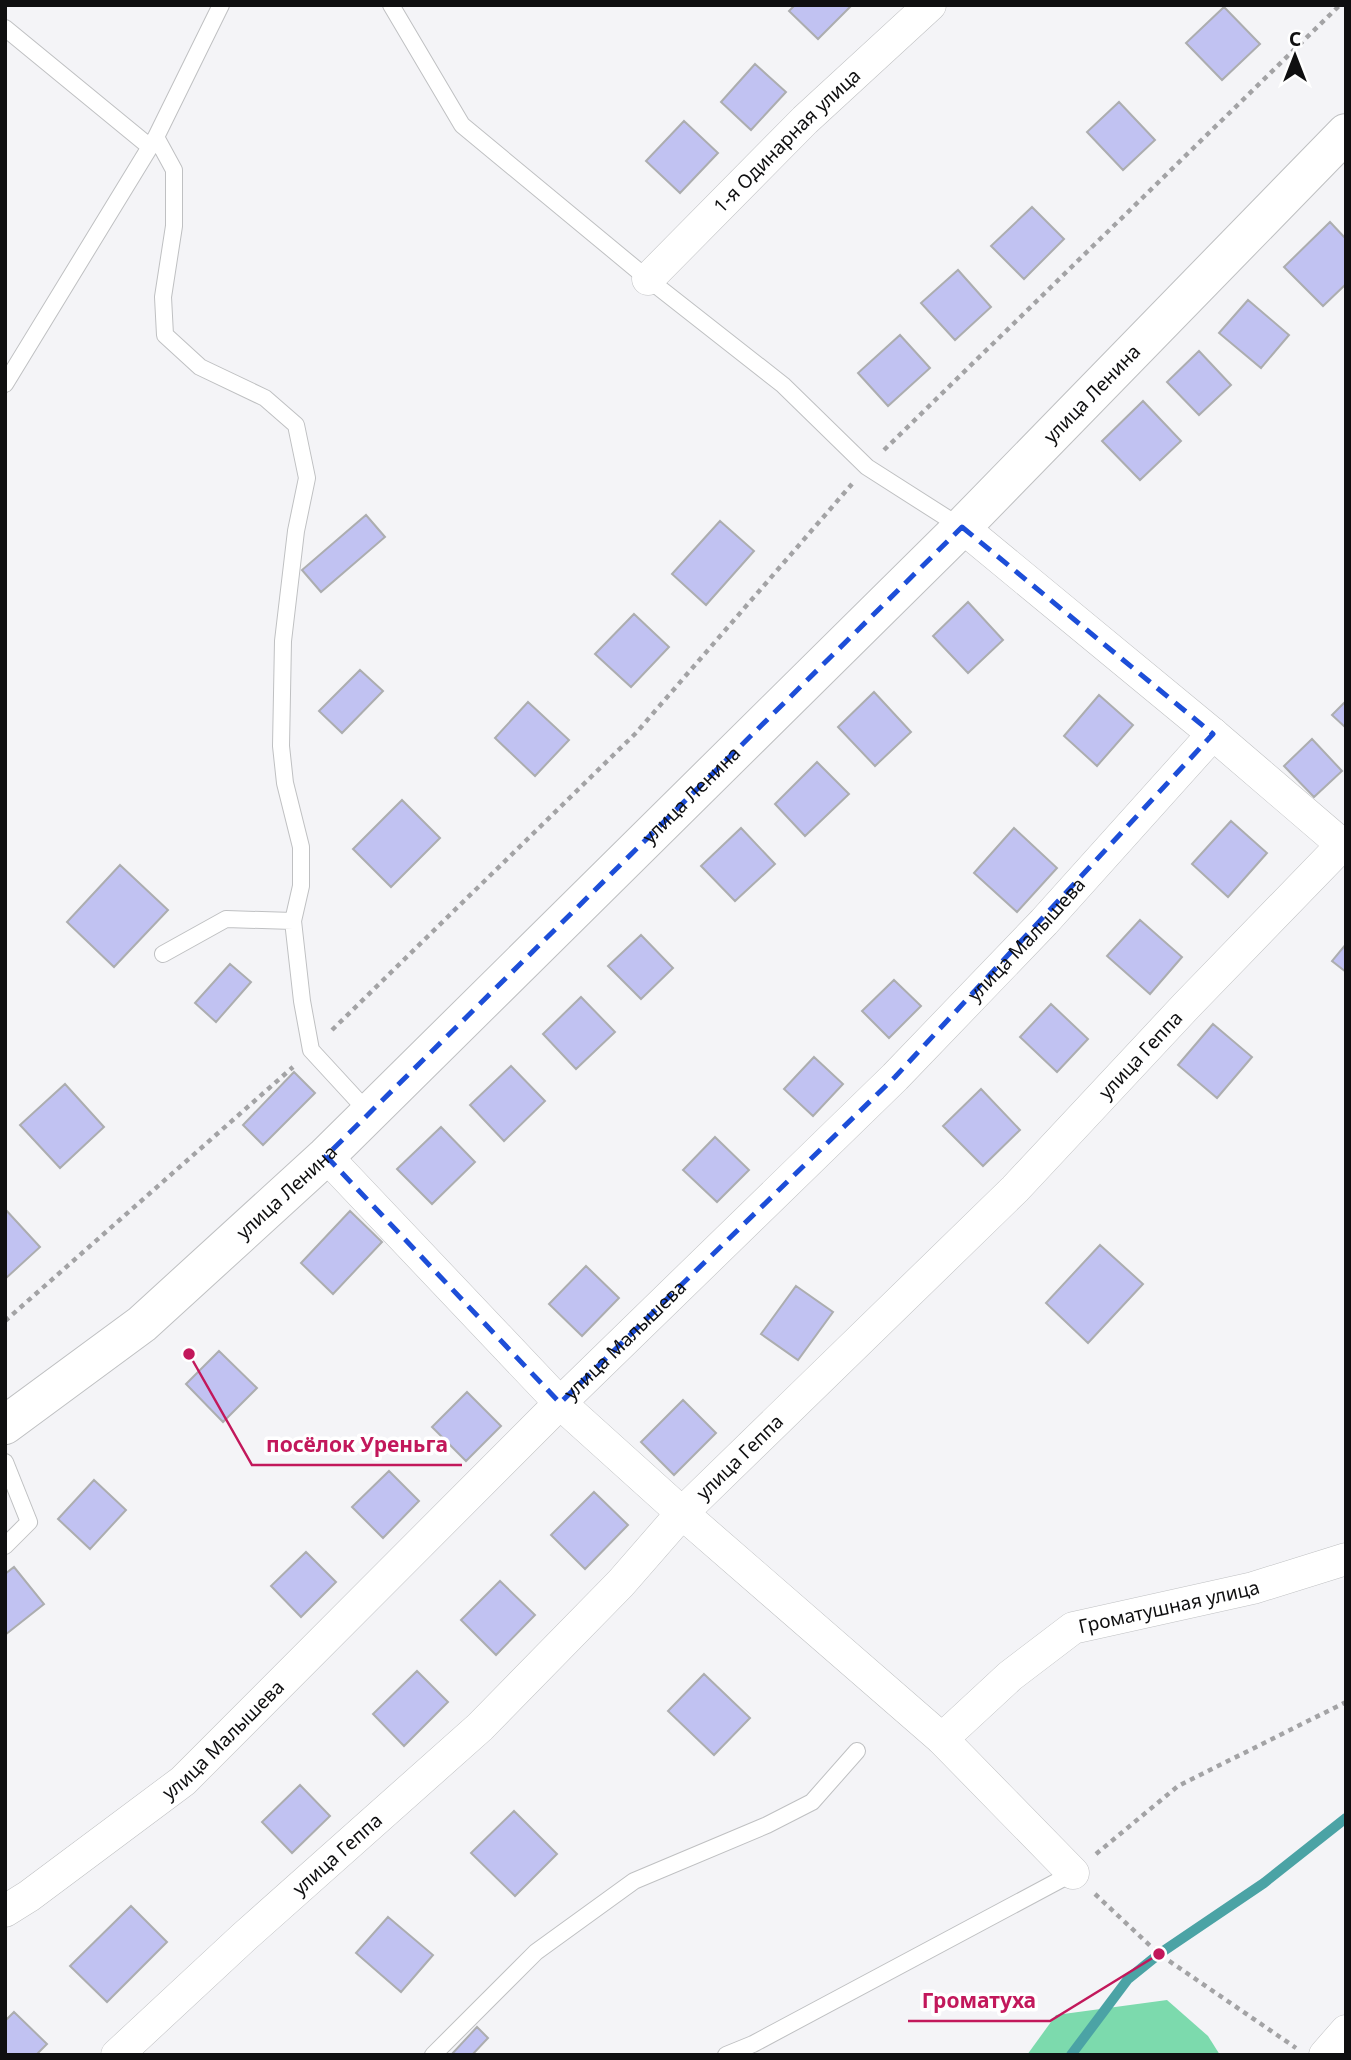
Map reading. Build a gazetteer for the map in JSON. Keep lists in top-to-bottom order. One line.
{"streets":{"main road":["улица Ленина"],"street":["1-я Одинарная улица","улица Малышева","улица Геппа","Громатушная улица"]},"places":["посёлок Уреньга","Громатуха"],"north":"top"}
